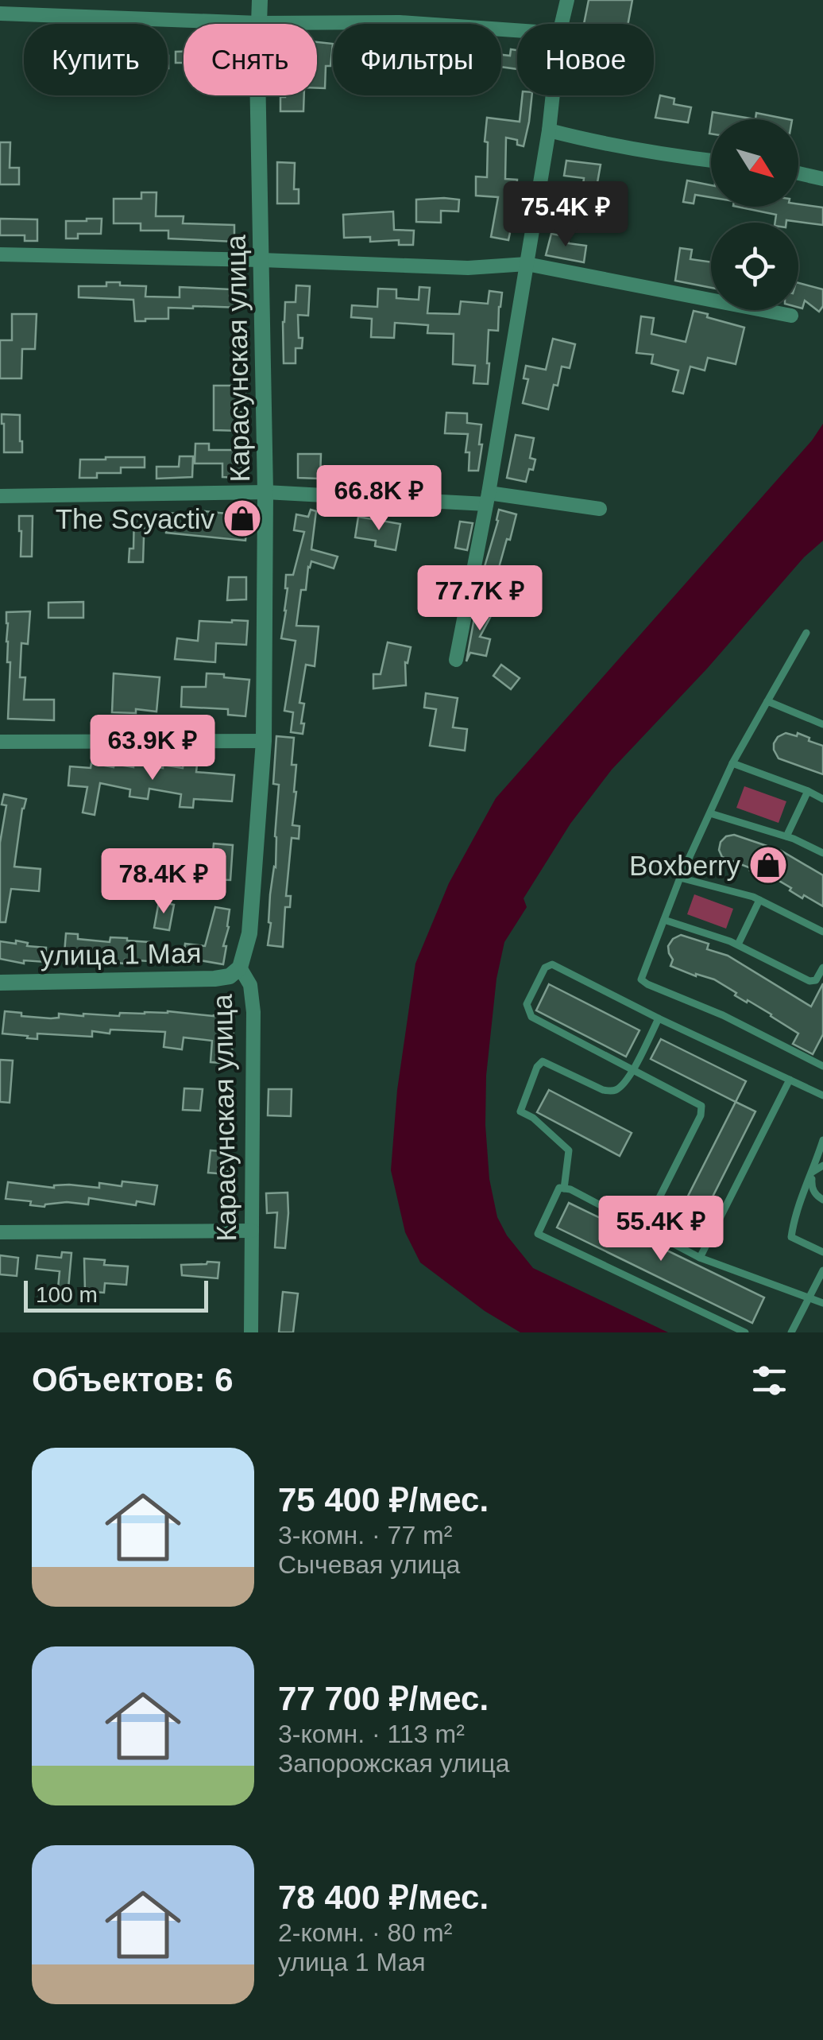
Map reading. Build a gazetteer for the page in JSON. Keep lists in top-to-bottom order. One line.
{"streets":{"street":["Карасунская улица","улица 1 Мая"]},"crossings":[["Карасунская улица","улица 1 Мая"]],"places":{"shop":["The Scyactiv","Boxberry"]},"scale_bar":"100 m","north":"bottom right","page":{"chip":["Купить","Снять","Фильтры","Новое"],"price":["75.4K ₽","66.8K ₽","77.7K ₽","63.9K ₽","78.4K ₽","55.4K ₽"],"scale":"100 m","heading":"Объектов: 6","list":[{"name":"75 400 ₽/мес.","note":"3-комн. · 77 m² · Сычевая улица"},{"name":"77 700 ₽/мес.","note":"3-комн. · 113 m² · Запорожская улица"},{"name":"78 400 ₽/мес.","note":"2-комн. · 80 m² · улица 1 Мая"}]}}
